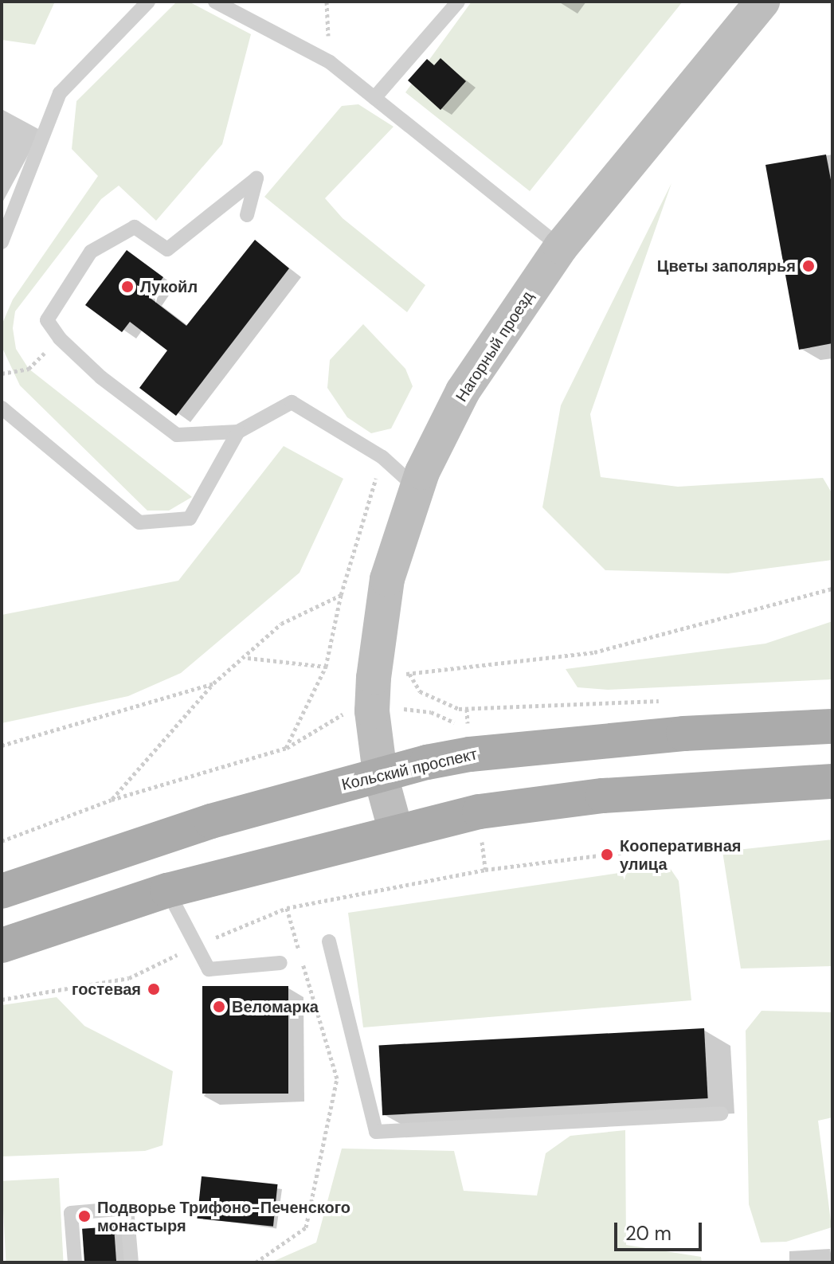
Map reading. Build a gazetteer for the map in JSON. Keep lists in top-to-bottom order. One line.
{"streets":{"main road":["Нагорный проезд","Кольский проспект"]},"crossings":[["Нагорный проезд","Кольский проспект"]],"places":["Цветы заполярья","Лукойл","Кооперативная улица","гостевая","Веломарка","Подворье Трифоно-Печенского монастыря"],"scale_bar":"20 m"}
